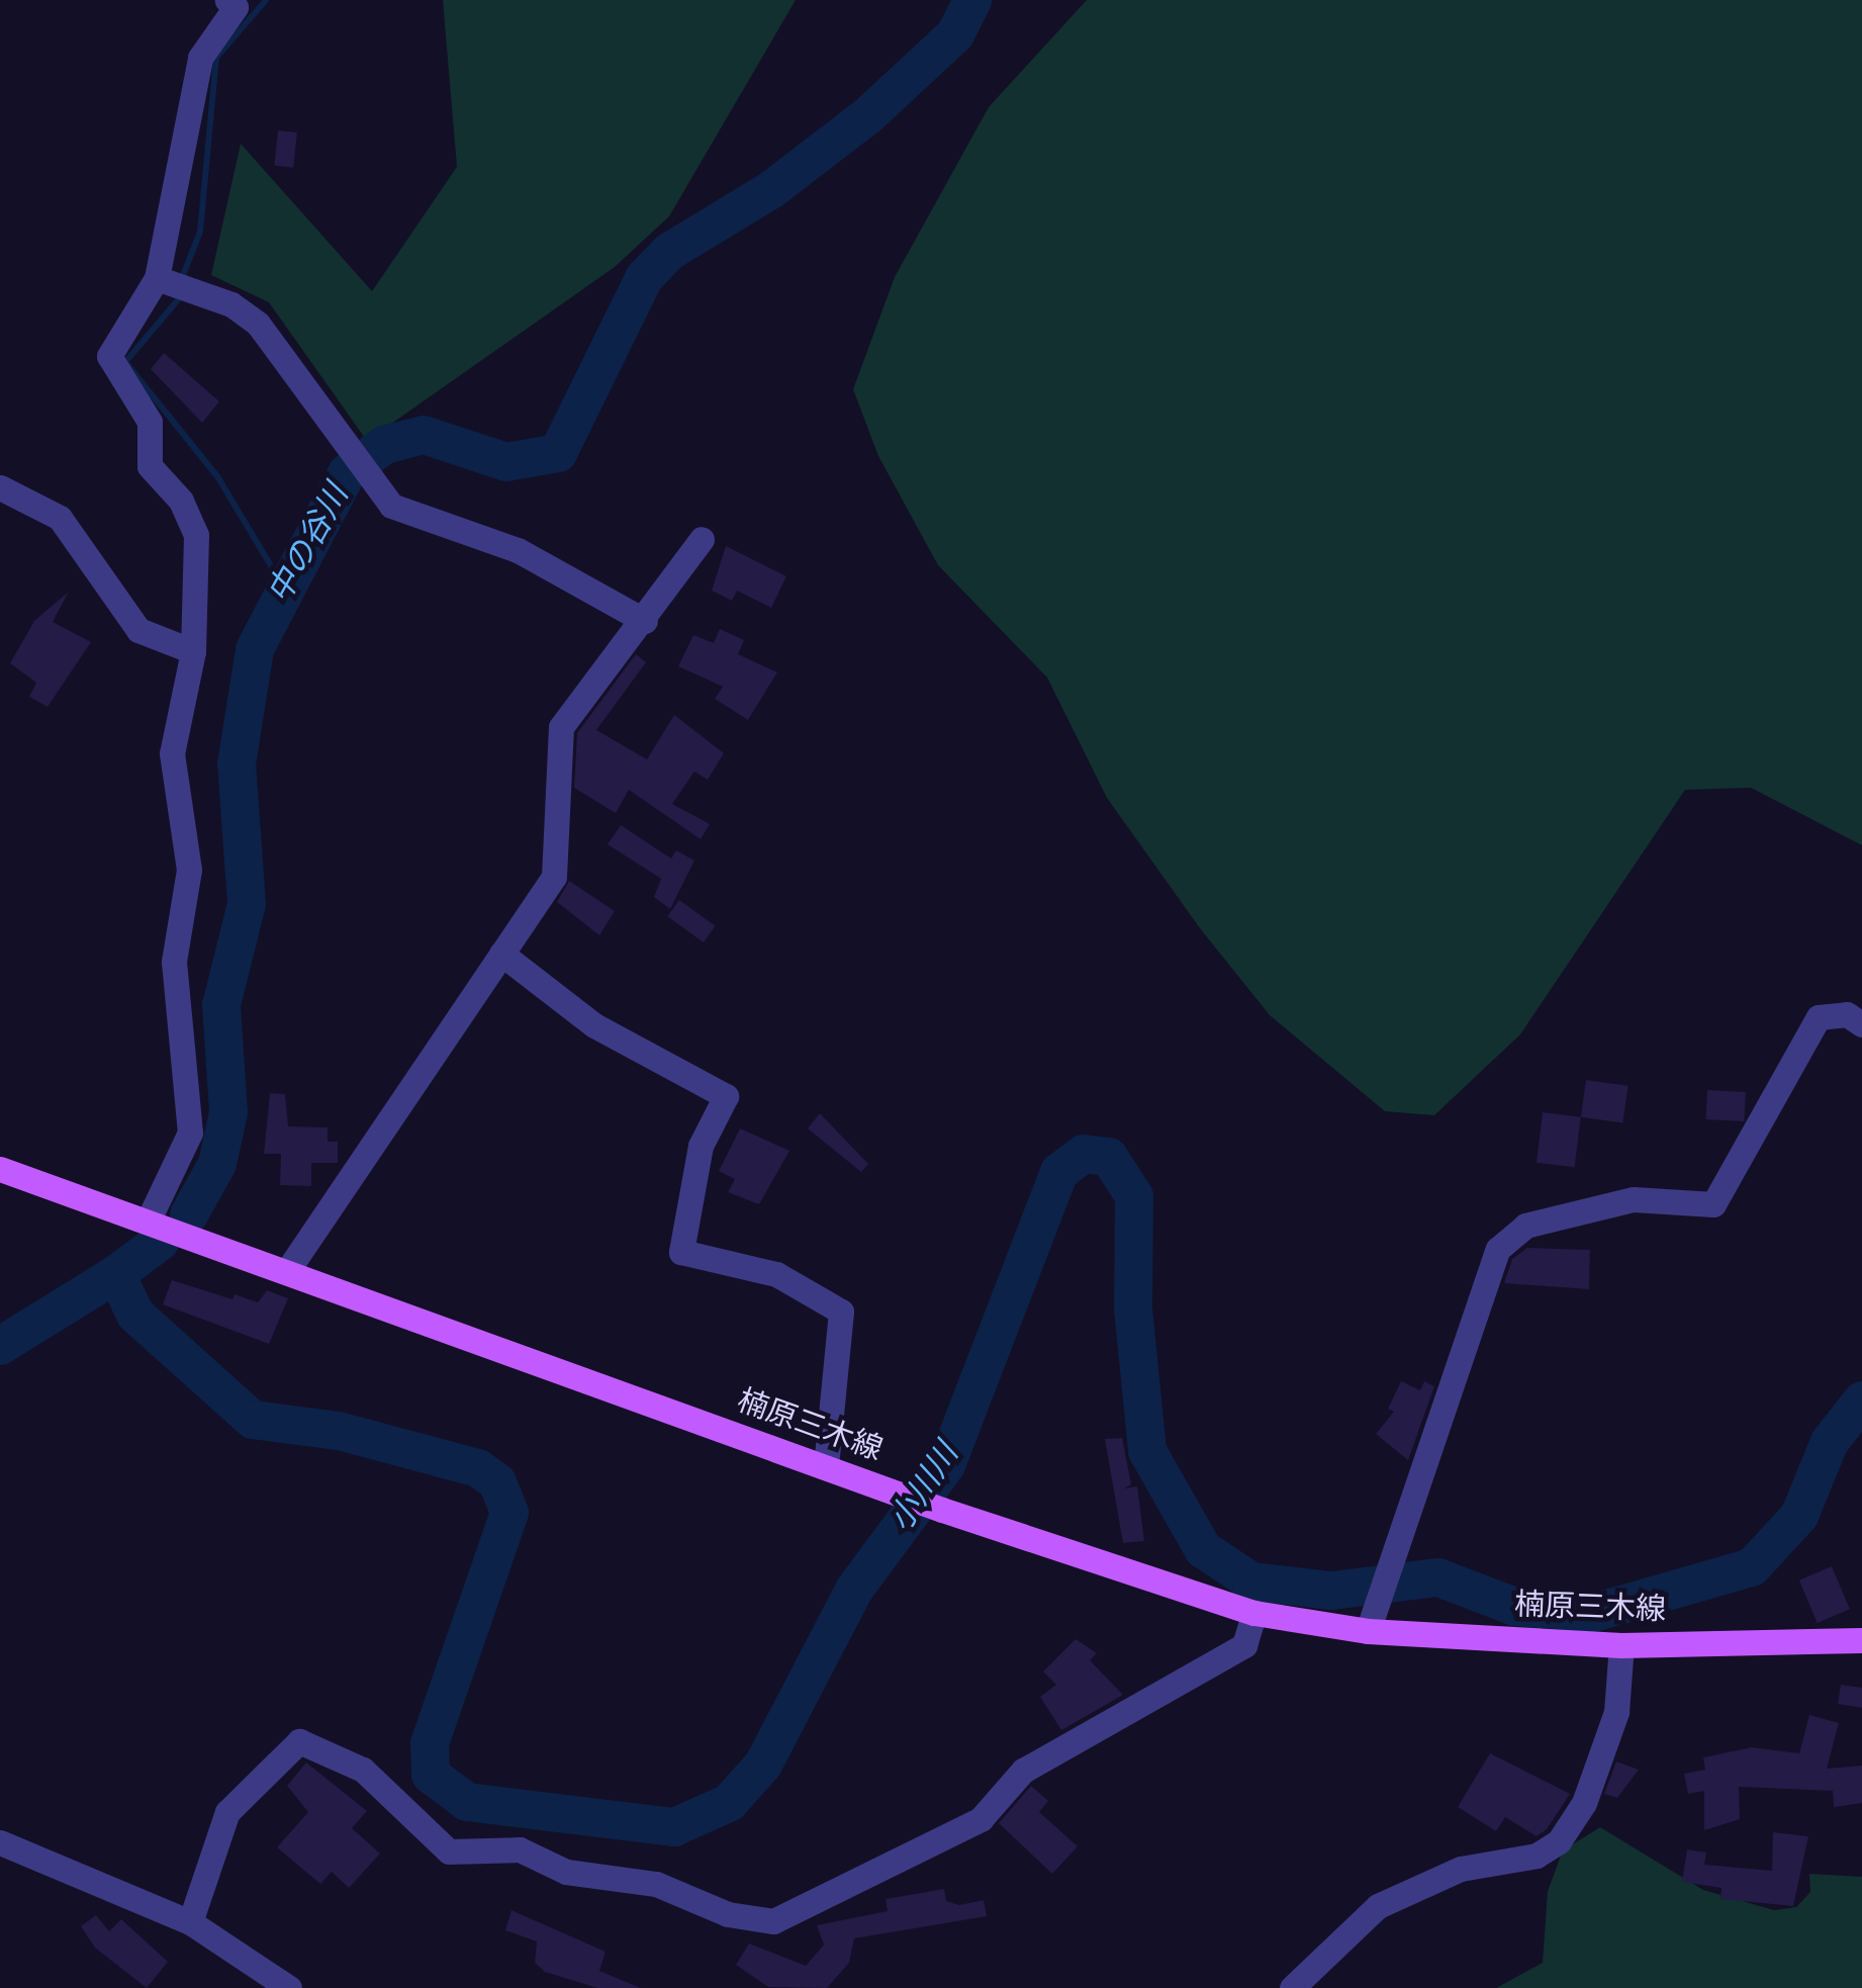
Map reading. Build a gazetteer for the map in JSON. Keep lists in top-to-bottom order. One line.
{"streets":{"main road":["楠原三木線"]},"water":["中の谷川","小川川"]}
